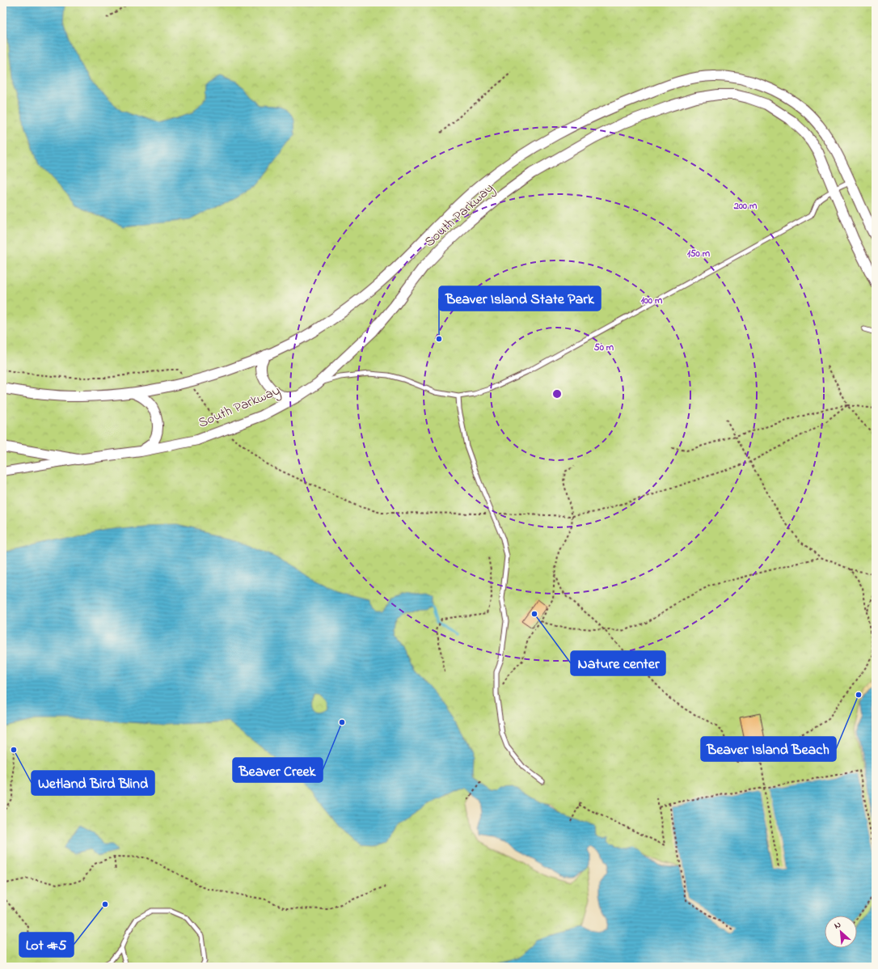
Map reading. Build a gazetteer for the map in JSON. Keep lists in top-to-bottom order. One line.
{"streets":{"street":["South Parkway"]},"places":["Beaver Island State Park","Nature center","Beaver Island Beach","Beaver Creek","Wetland Bird Blind","Lot #5"],"north":"top left","rings":["200 m","150 m","100 m","50 m"]}
